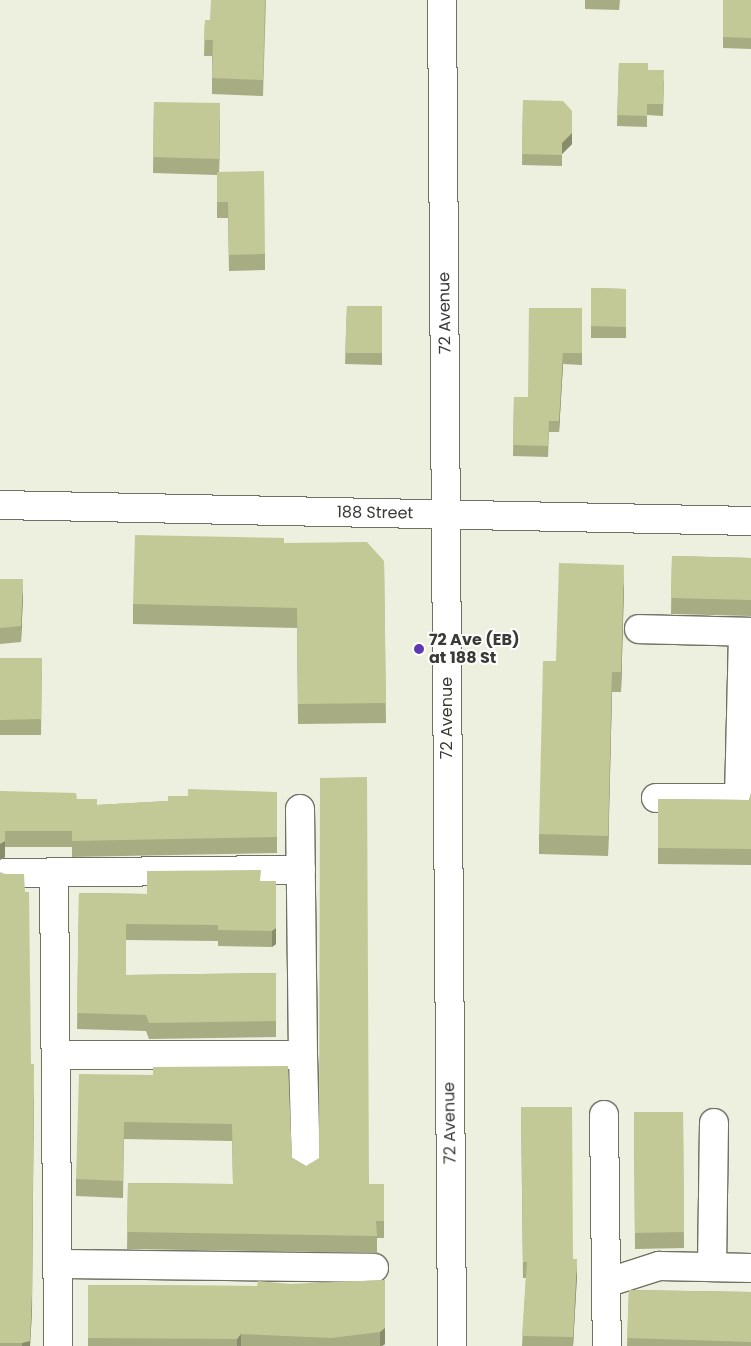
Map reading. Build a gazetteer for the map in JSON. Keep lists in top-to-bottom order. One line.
{"streets":{"main road":["72 Avenue","188 Street"]},"crossings":[["72 Avenue","188 Street"]],"places":["72 Ave (EB) at 188 St"]}
